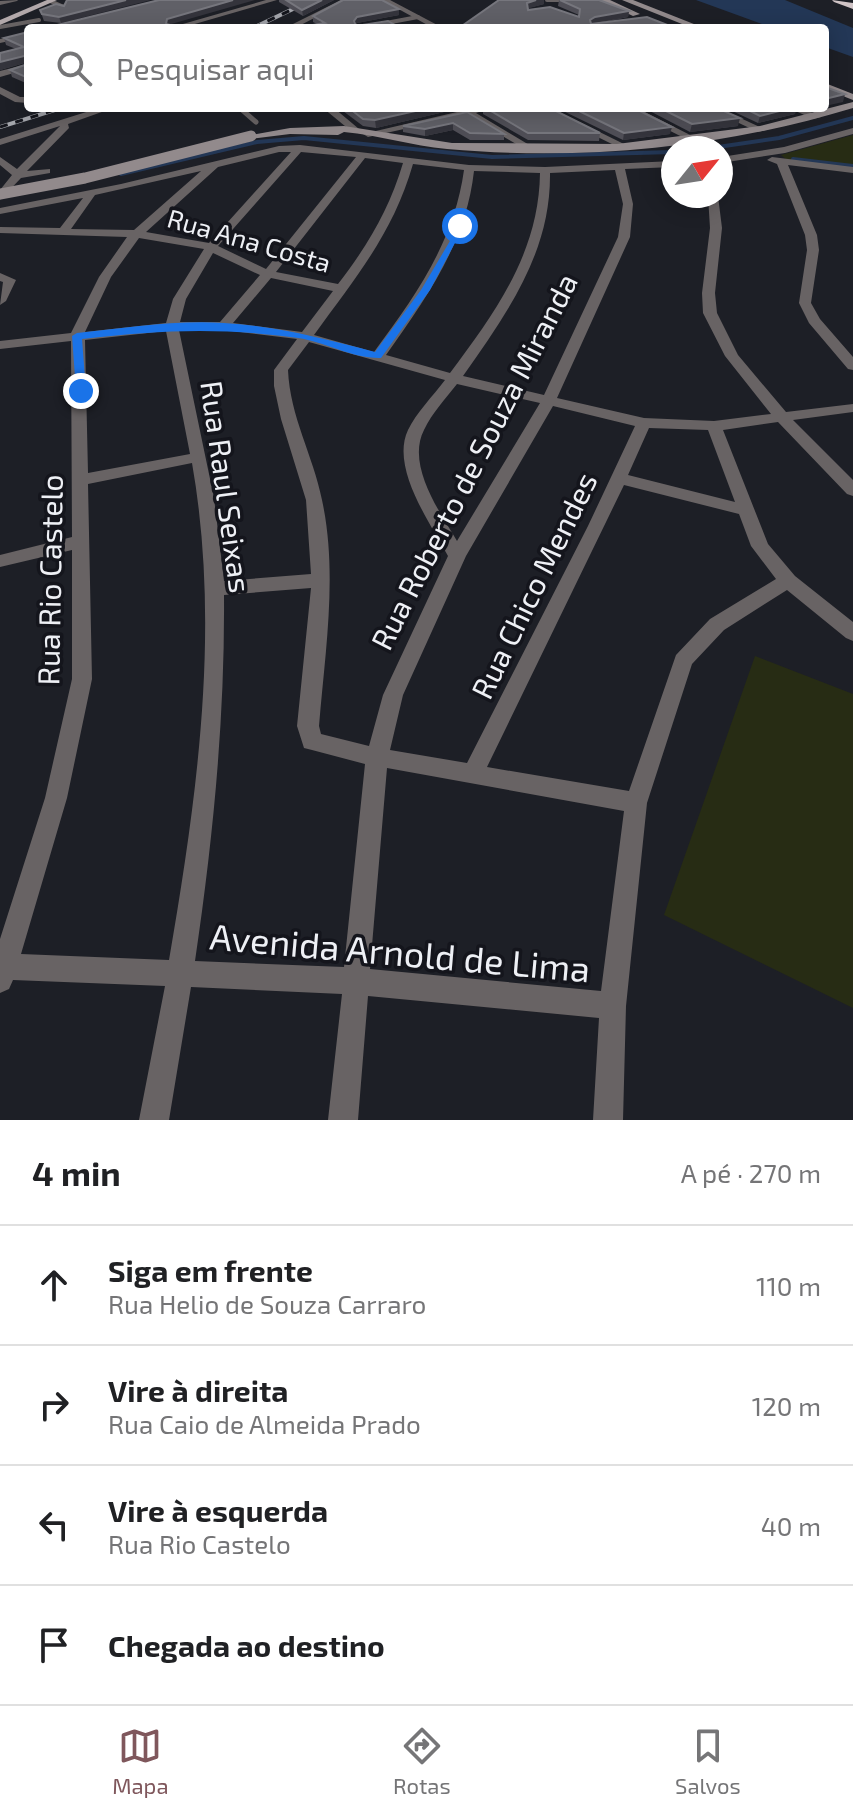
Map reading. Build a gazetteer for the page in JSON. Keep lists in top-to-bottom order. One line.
{"streets":{"street":["Rua Ana Costa","Rua Roberto de Souza Miranda","Rua Raul Seixas","Rua Rio Castelo","Rua Chico Mendes","Avenida Arnold de Lima"]},"crossings":[["Rua Ana Costa","Rua Raul Seixas"],["Rua Ana Costa","Rua Rio Castelo"],["Rua Roberto de Souza Miranda","Avenida Arnold de Lima"],["Rua Raul Seixas","Avenida Arnold de Lima"],["Rua Rio Castelo","Avenida Arnold de Lima"]],"north":"top right","page":{"search":"Pesquisar aqui","heading":["4 min","A pé · 270 m"],"list":[["Siga em frente","Rua Helio de Souza Carraro","110 m"],["Vire à direita","Rua Caio de Almeida Prado","120 m"],["Vire à esquerda","Rua Rio Castelo","40 m"],"Chegada ao destino"],"nav":["Mapa","Rotas","Salvos"]}}
